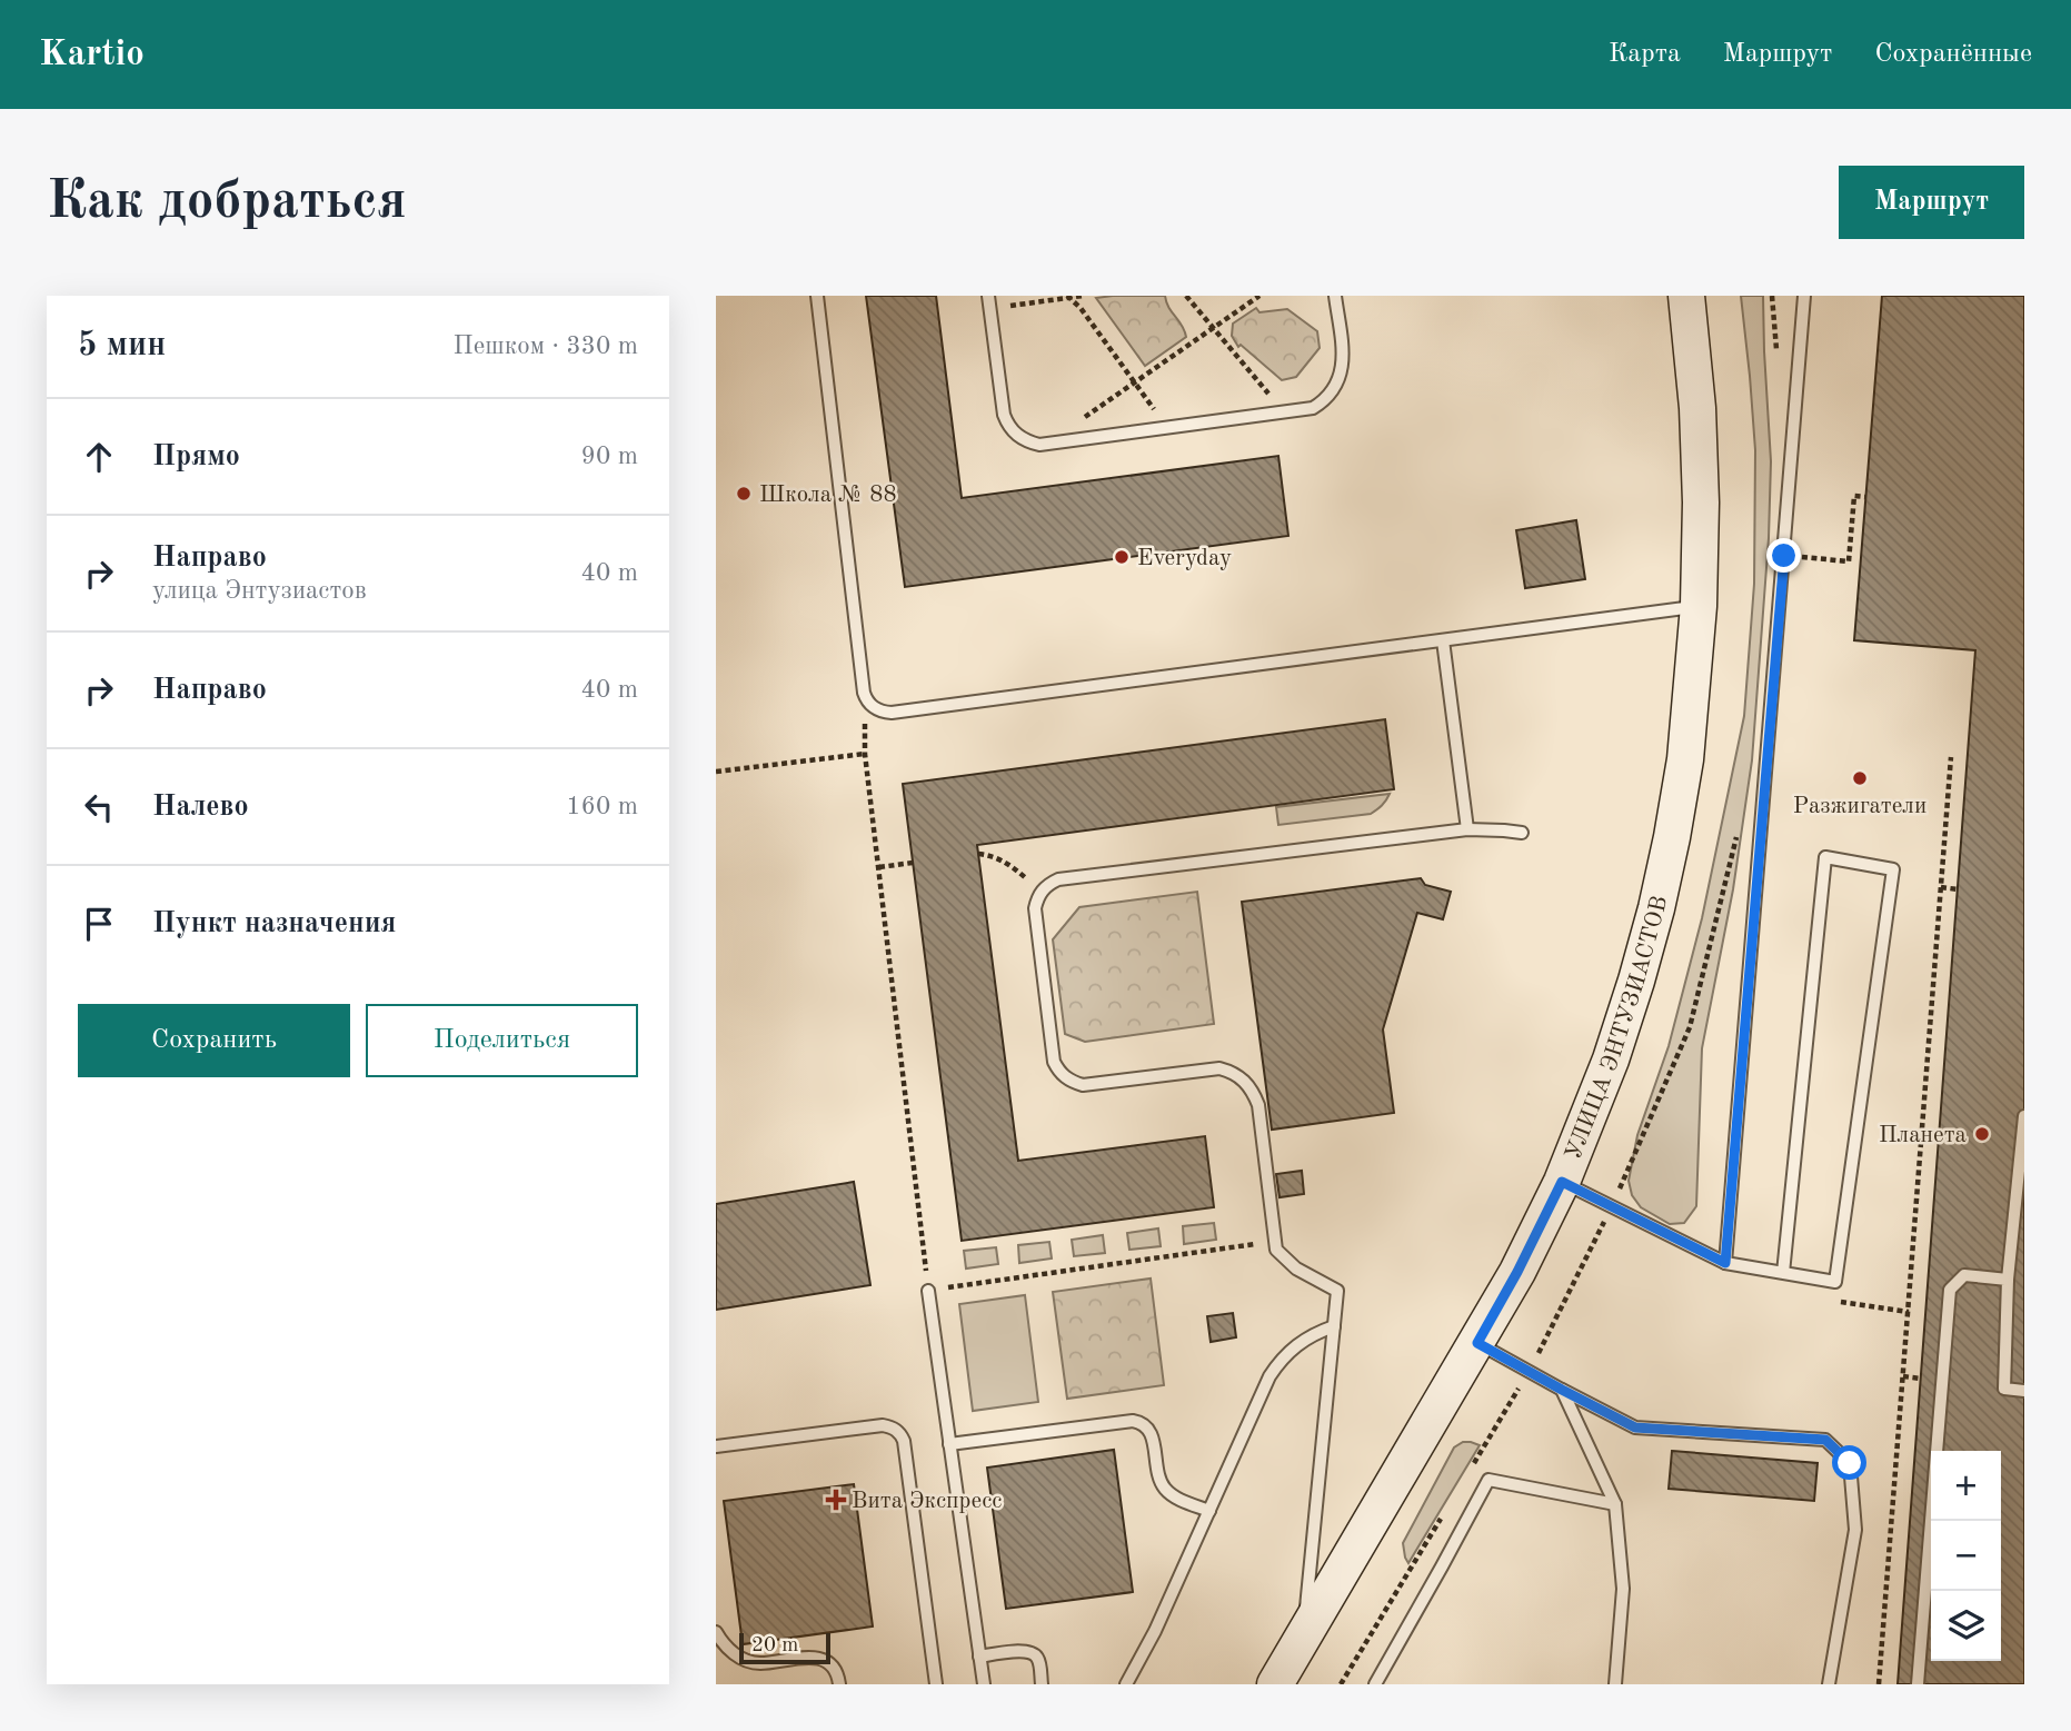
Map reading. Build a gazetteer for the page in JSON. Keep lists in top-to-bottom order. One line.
{"streets":{"main road":["УЛИЦА ЭНТУЗИАСТОВ"]},"places":{"other":["Школа № 88","Everyday","Разжигатели","Планета"],"health":["Вита Экспресс"]},"scale_bar":"20 m","page":{"header":"Kartio","nav":["Карта","Маршрут","Сохранённые"],"buttons":["Маршрут",["Сохранить","Поделиться"]],"title":"Как добраться","heading":["5 мин","Пешком · 330 m"],"list":[["Прямо","90 m"],["Направо","улица Энтузиастов","40 m"],["Направо","40 m"],["Налево","160 m"],"Пункт назначения"],"map_buttons":["+","−"],"scale":"20 m"}}
